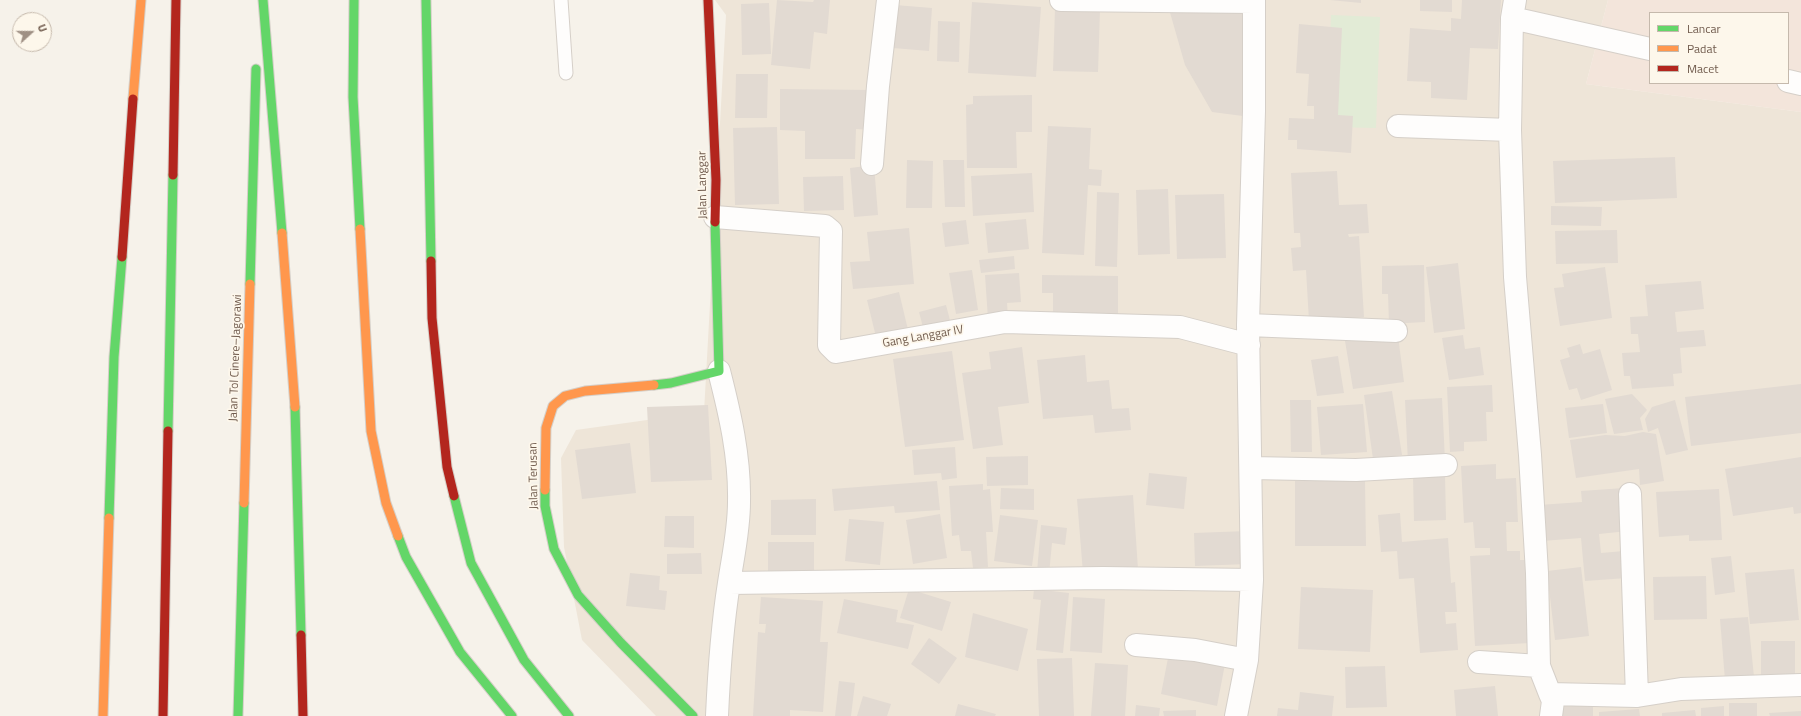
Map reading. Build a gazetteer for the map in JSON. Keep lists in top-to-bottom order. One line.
{"streets":{"main road":["Jalan Langgar","Jalan Tol Cinere–Jagorawi","Jalan Terusan"],"street":["Gang Langgar IV"]},"crossings":[["Jalan Langgar","Gang Langgar IV"],["Jalan Langgar","Jalan Terusan"]],"legend":["Lancar","Padat","Macet"],"north":"right"}
